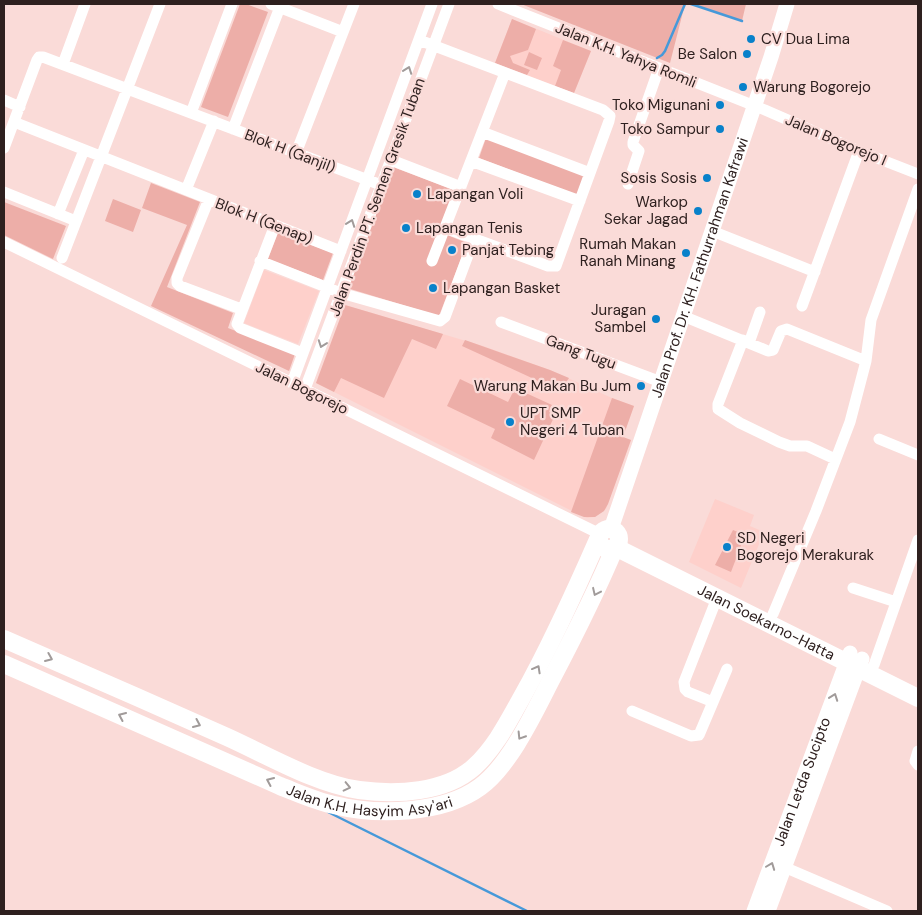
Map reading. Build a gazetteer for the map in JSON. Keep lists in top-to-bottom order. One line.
{"streets":{"highway":["Jalan Soekarno-Hatta","Jalan K.H. Hasyim Asy'ari"],"main road":["Jalan Prof. Dr. KH. Fathurrahman Kafrawi","Jalan Letda Sucipto"],"street":["Jalan K.H. Yahya Romli","Jalan Bogorejo I","Blok H (Ganjil)","Jalan Perdin PT. Semen Gresik Tuban","Blok H (Genap)","Gang Tugu","Jalan Bogorejo"]},"crossings":[["Jalan K.H. Yahya Romli","Jalan Bogorejo I"],["Jalan K.H. Yahya Romli","Jalan Prof. Dr. KH. Fathurrahman Kafrawi"],["Jalan Bogorejo I","Jalan Prof. Dr. KH. Fathurrahman Kafrawi"],["Blok H (Ganjil)","Jalan Perdin PT. Semen Gresik Tuban"],["Jalan Perdin PT. Semen Gresik Tuban","Blok H (Genap)"],["Jalan Perdin PT. Semen Gresik Tuban","Jalan Bogorejo"],["Jalan Prof. Dr. KH. Fathurrahman Kafrawi","Gang Tugu"],["Jalan Prof. Dr. KH. Fathurrahman Kafrawi","Jalan Bogorejo"],["Jalan Prof. Dr. KH. Fathurrahman Kafrawi","Jalan Soekarno-Hatta"],["Jalan Prof. Dr. KH. Fathurrahman Kafrawi","Jalan K.H. Hasyim Asy'ari"],["Jalan Bogorejo","Jalan Soekarno-Hatta"],["Jalan Bogorejo","Jalan K.H. Hasyim Asy'ari"],["Jalan Soekarno-Hatta","Jalan Letda Sucipto"],["Jalan Soekarno-Hatta","Jalan K.H. Hasyim Asy'ari"]],"places":["CV Dua Lima","Be Salon","Warung Bogorejo","Toko Migunani","Toko Sampur","Sosis Sosis","Lapangan Voli","Warkop Sekar Jagad","Lapangan Tenis","Panjat Tebing","Rumah Makan Ranah Minang","Lapangan Basket","Juragan Sambel","Warung Makan Bu Jum","UPT SMP Negeri 4 Tuban","SD Negeri Bogorejo Merakurak"]}
